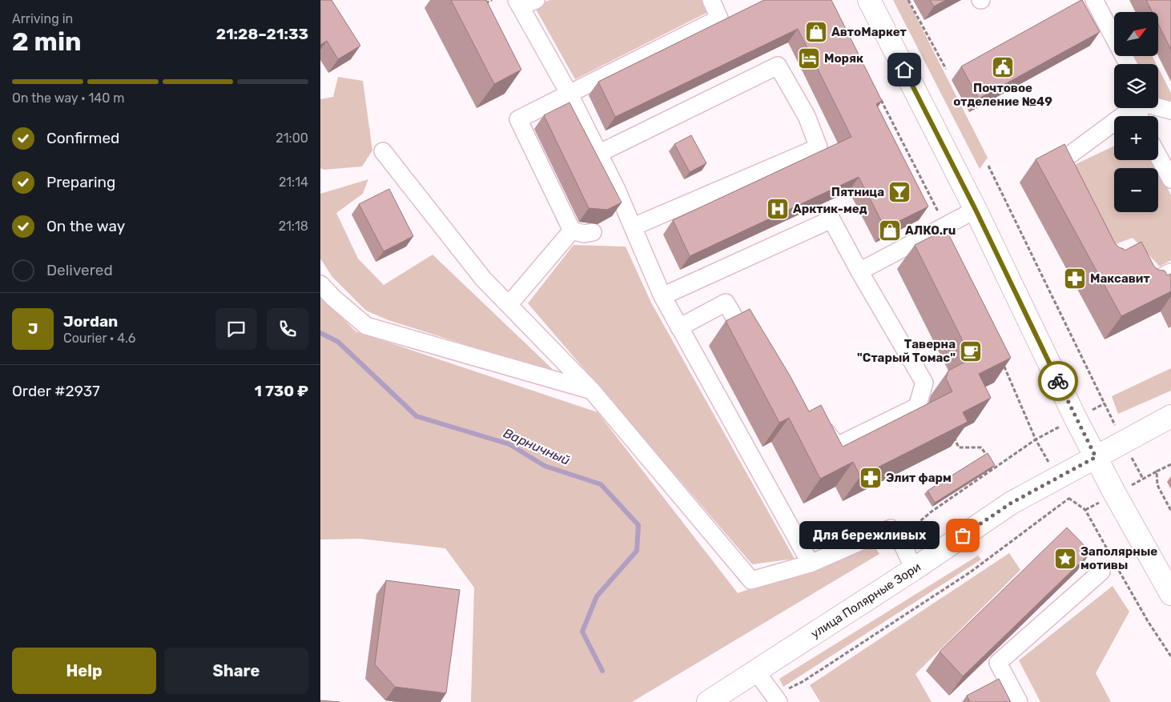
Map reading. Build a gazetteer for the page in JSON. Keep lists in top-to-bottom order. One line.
{"streets":{"main road":["улица Полярные Зори"]},"water":["Варничный"],"places":{"shop":["АвтоМаркет","АЛКО.ru"],"hotel":["Моряк"],"public building":["Почтовое отделение №49"],"bar":["Пятница"],"hospital":["Арктик-мед"],"pharmacy":["Максавит","Элит фарм"],"cafe":["Таверна \"Старый Томас\""],"other":["Для бережливых"],"place":["Заполярные мотивы"]},"north":"top right","page":{"heading":["2 min","Arriving in","21:28–21:33"],"panel":["Jordan","Courier · 4.6","Order #2937","1 730 ₽"],"map_buttons":["+","−"],"bar":"On the way · 140 m","list":[["Confirmed","21:00"],["Preparing","21:14"],["On the way","21:18"],"Delivered"],"round":"J","bubble":"Для бережливых","buttons":["Help","Share"]}}
